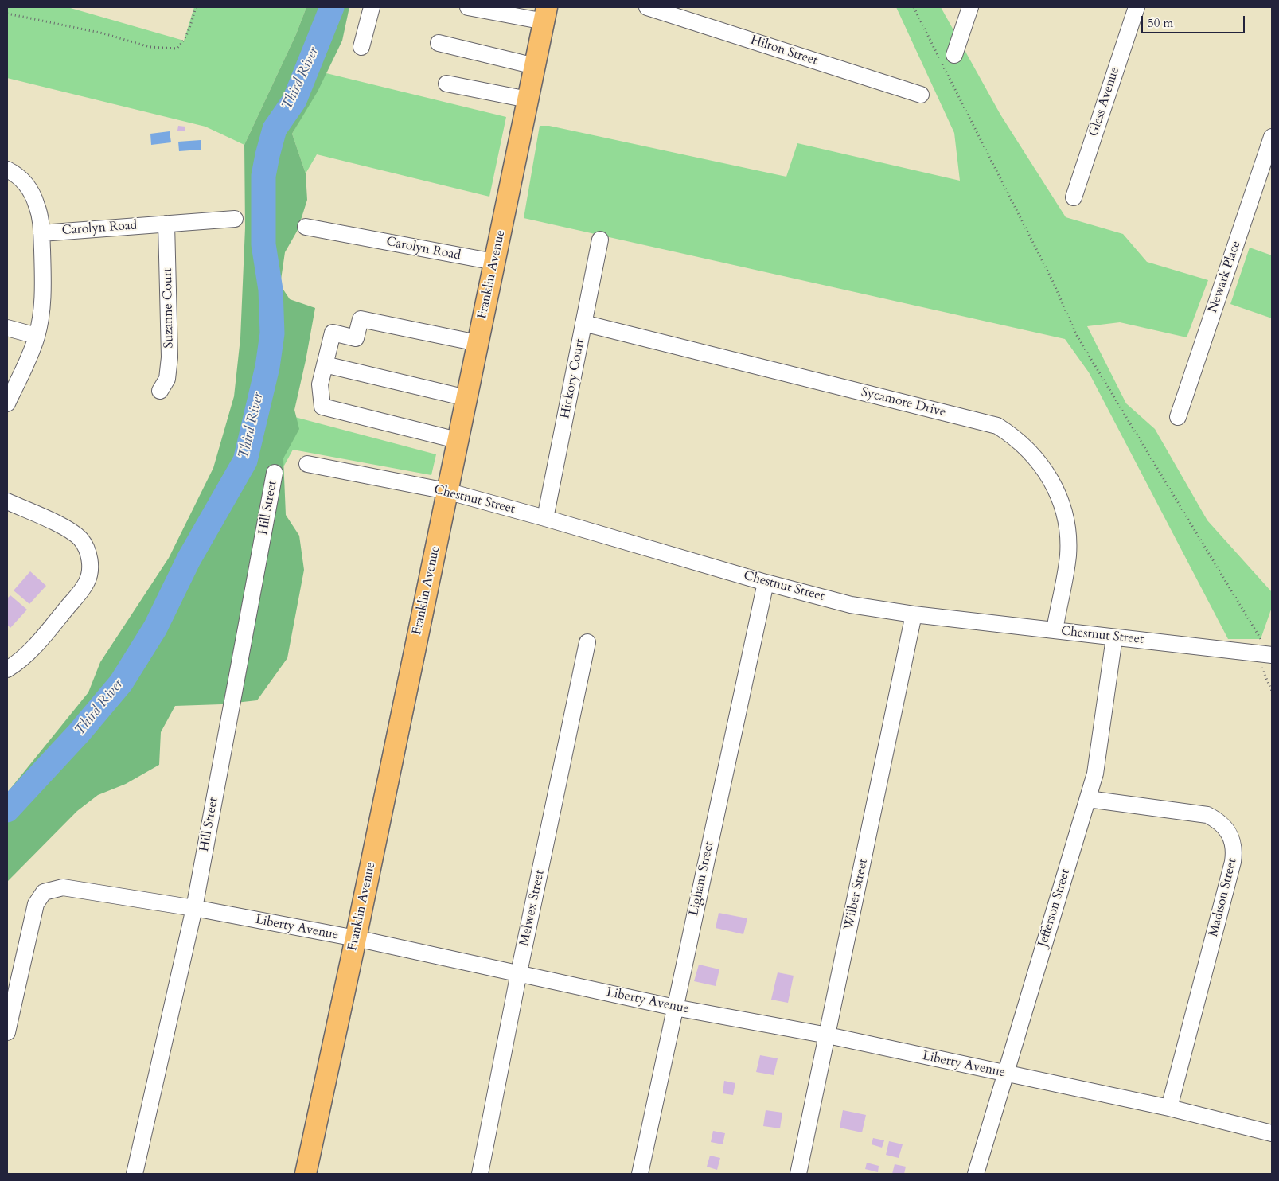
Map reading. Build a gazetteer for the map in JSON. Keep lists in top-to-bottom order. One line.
{"streets":{"main road":["Franklin Avenue"],"street":["Hilton Street","Gless Avenue","Carolyn Road","Newark Place","Suzanne Court","Hickory Court","Sycamore Drive","Chestnut Street","Hill Street","Ligham Street","Wilber Street","Madison Street","Melwex Street","Jefferson Street","Liberty Avenue"]},"crossings":[["Carolyn Road","Franklin Avenue"],["Carolyn Road","Suzanne Court"],["Franklin Avenue","Chestnut Street"],["Franklin Avenue","Liberty Avenue"],["Hickory Court","Sycamore Drive"],["Hickory Court","Chestnut Street"],["Sycamore Drive","Chestnut Street"],["Chestnut Street","Ligham Street"],["Chestnut Street","Wilber Street"],["Chestnut Street","Jefferson Street"],["Hill Street","Liberty Avenue"],["Ligham Street","Liberty Avenue"],["Wilber Street","Liberty Avenue"],["Madison Street","Jefferson Street"],["Madison Street","Liberty Avenue"],["Melwex Street","Liberty Avenue"],["Jefferson Street","Liberty Avenue"]],"water":["Third River"],"scale_bar":"50 m"}
